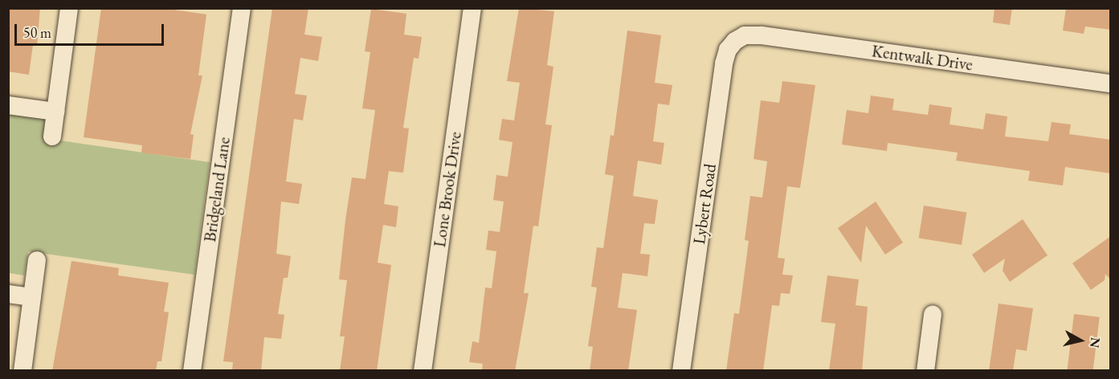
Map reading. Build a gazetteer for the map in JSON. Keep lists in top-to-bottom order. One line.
{"streets":{"street":["Kentwalk Drive","Bridgeland Lane","Lone Brook Drive","Lybert Road"]},"crossings":[["Kentwalk Drive","Lybert Road"]],"scale_bar":"50 m","north":"right"}
